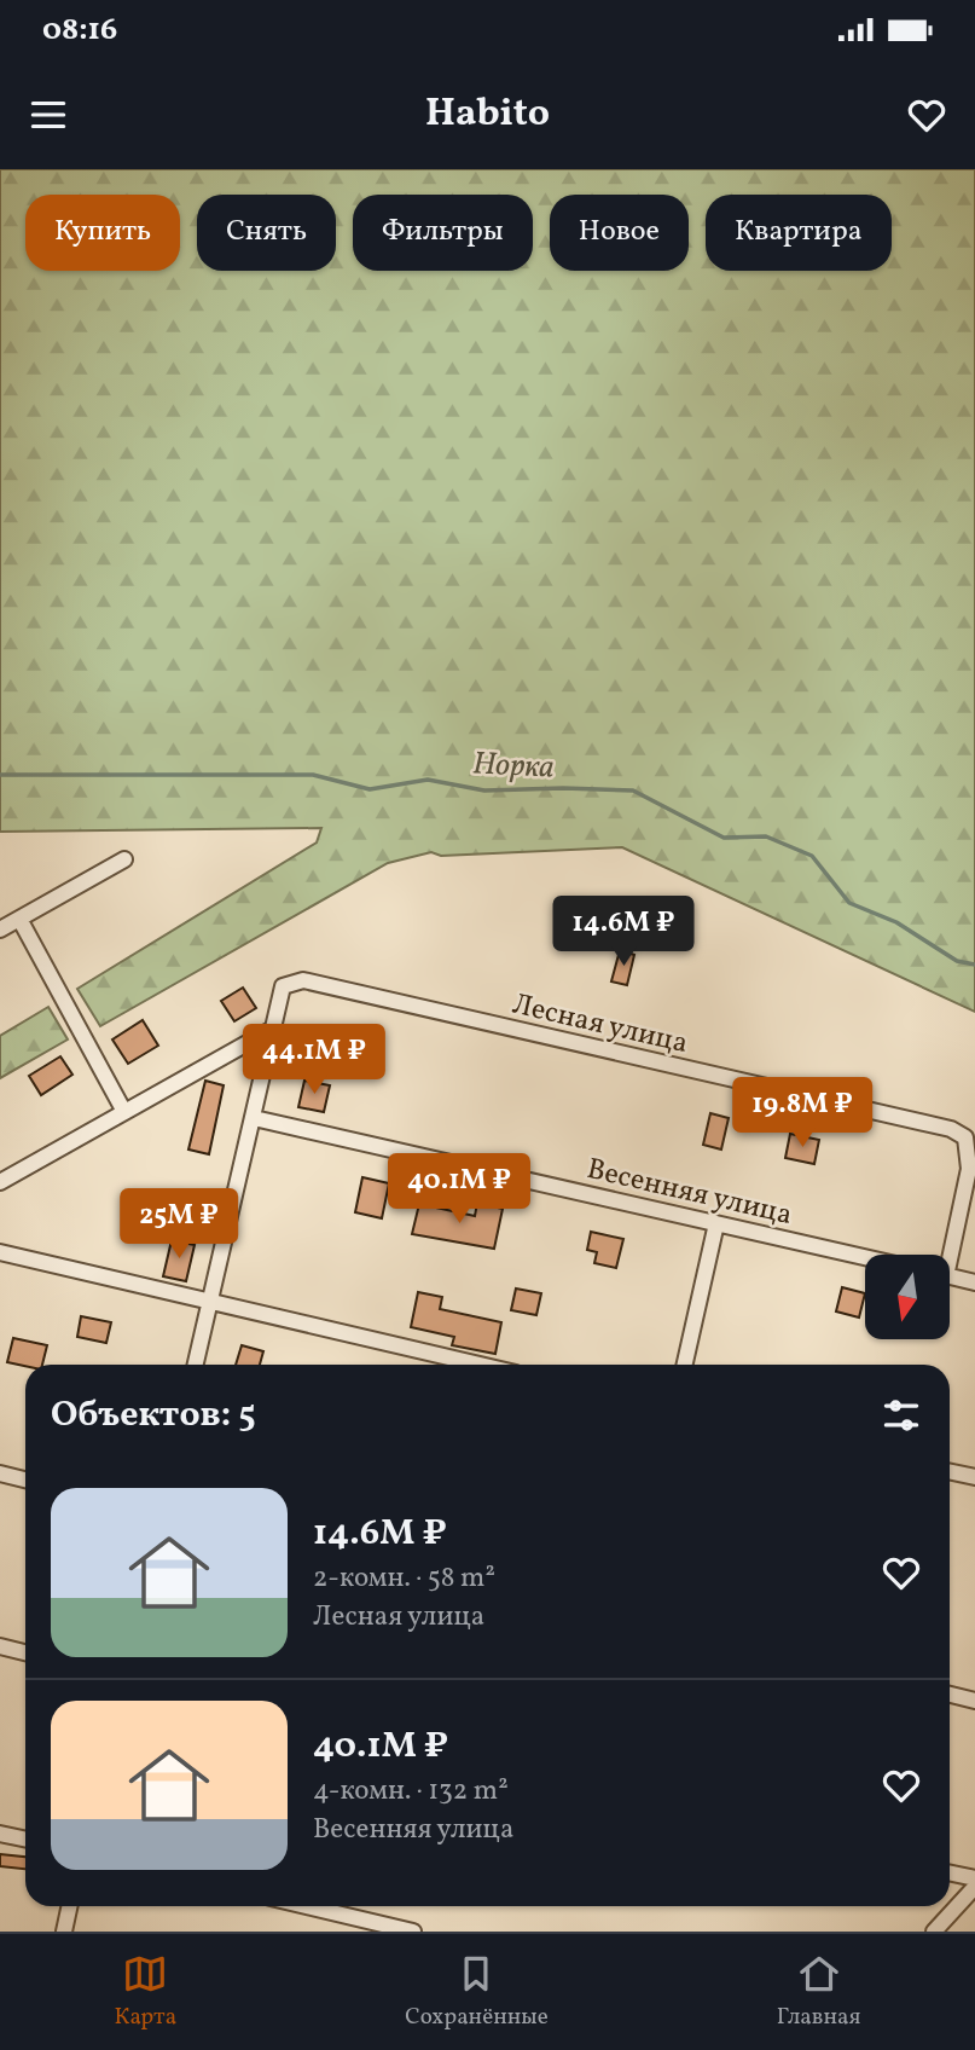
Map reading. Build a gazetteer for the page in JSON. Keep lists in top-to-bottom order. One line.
{"streets":{"street":["Лесная улица","Весенняя улица"]},"water":["Норка"],"north":"bottom","page":{"status":"08:16","header":"Habito","chip":["Купить","Снять","Фильтры","Новое","Квартира"],"price":["14.6M ₽","44.1M ₽","19.8M ₽","40.1M ₽","25M ₽"],"heading":"Объектов: 5","list":[{"name":"14.6M ₽","note":"2-комн. · 58 m² · Лесная улица"},{"name":"40.1M ₽","note":"4-комн. · 132 m² · Весенняя улица"}],"tabs":["Карта","Сохранённые","Главная"]}}
